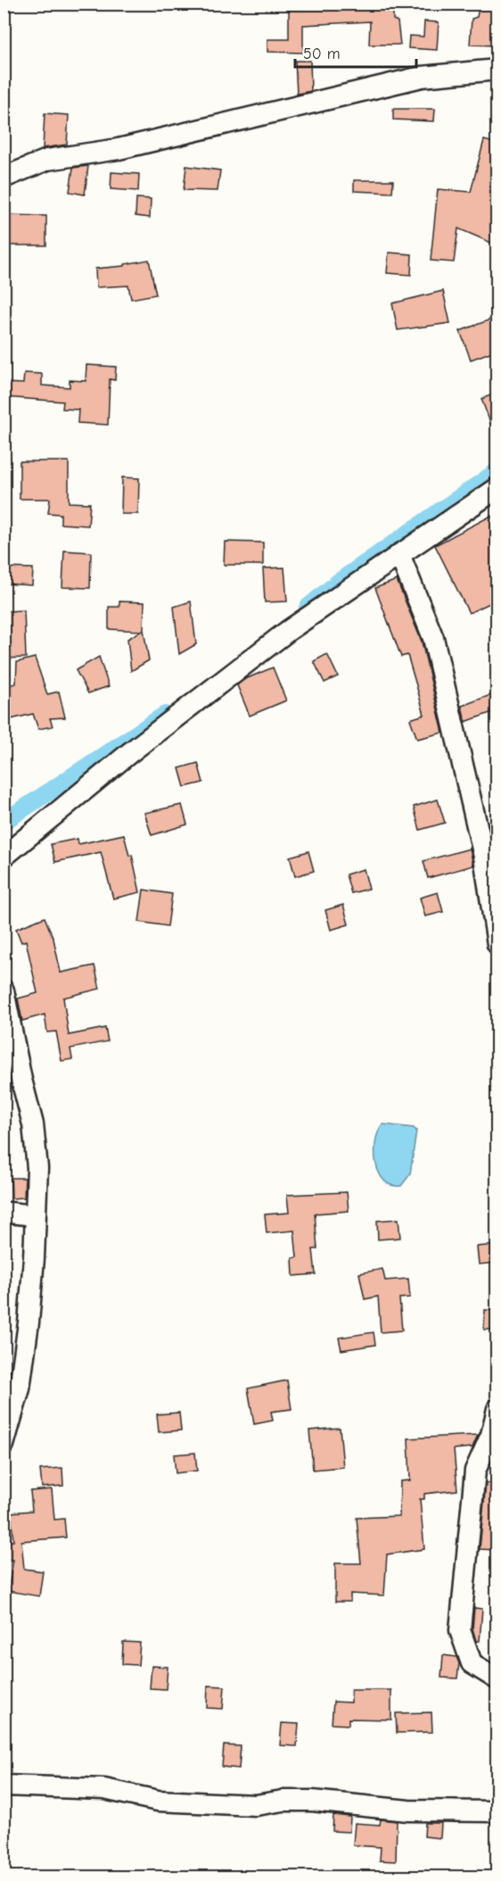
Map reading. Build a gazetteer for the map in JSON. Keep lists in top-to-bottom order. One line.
{"scale_bar":"50 m"}
